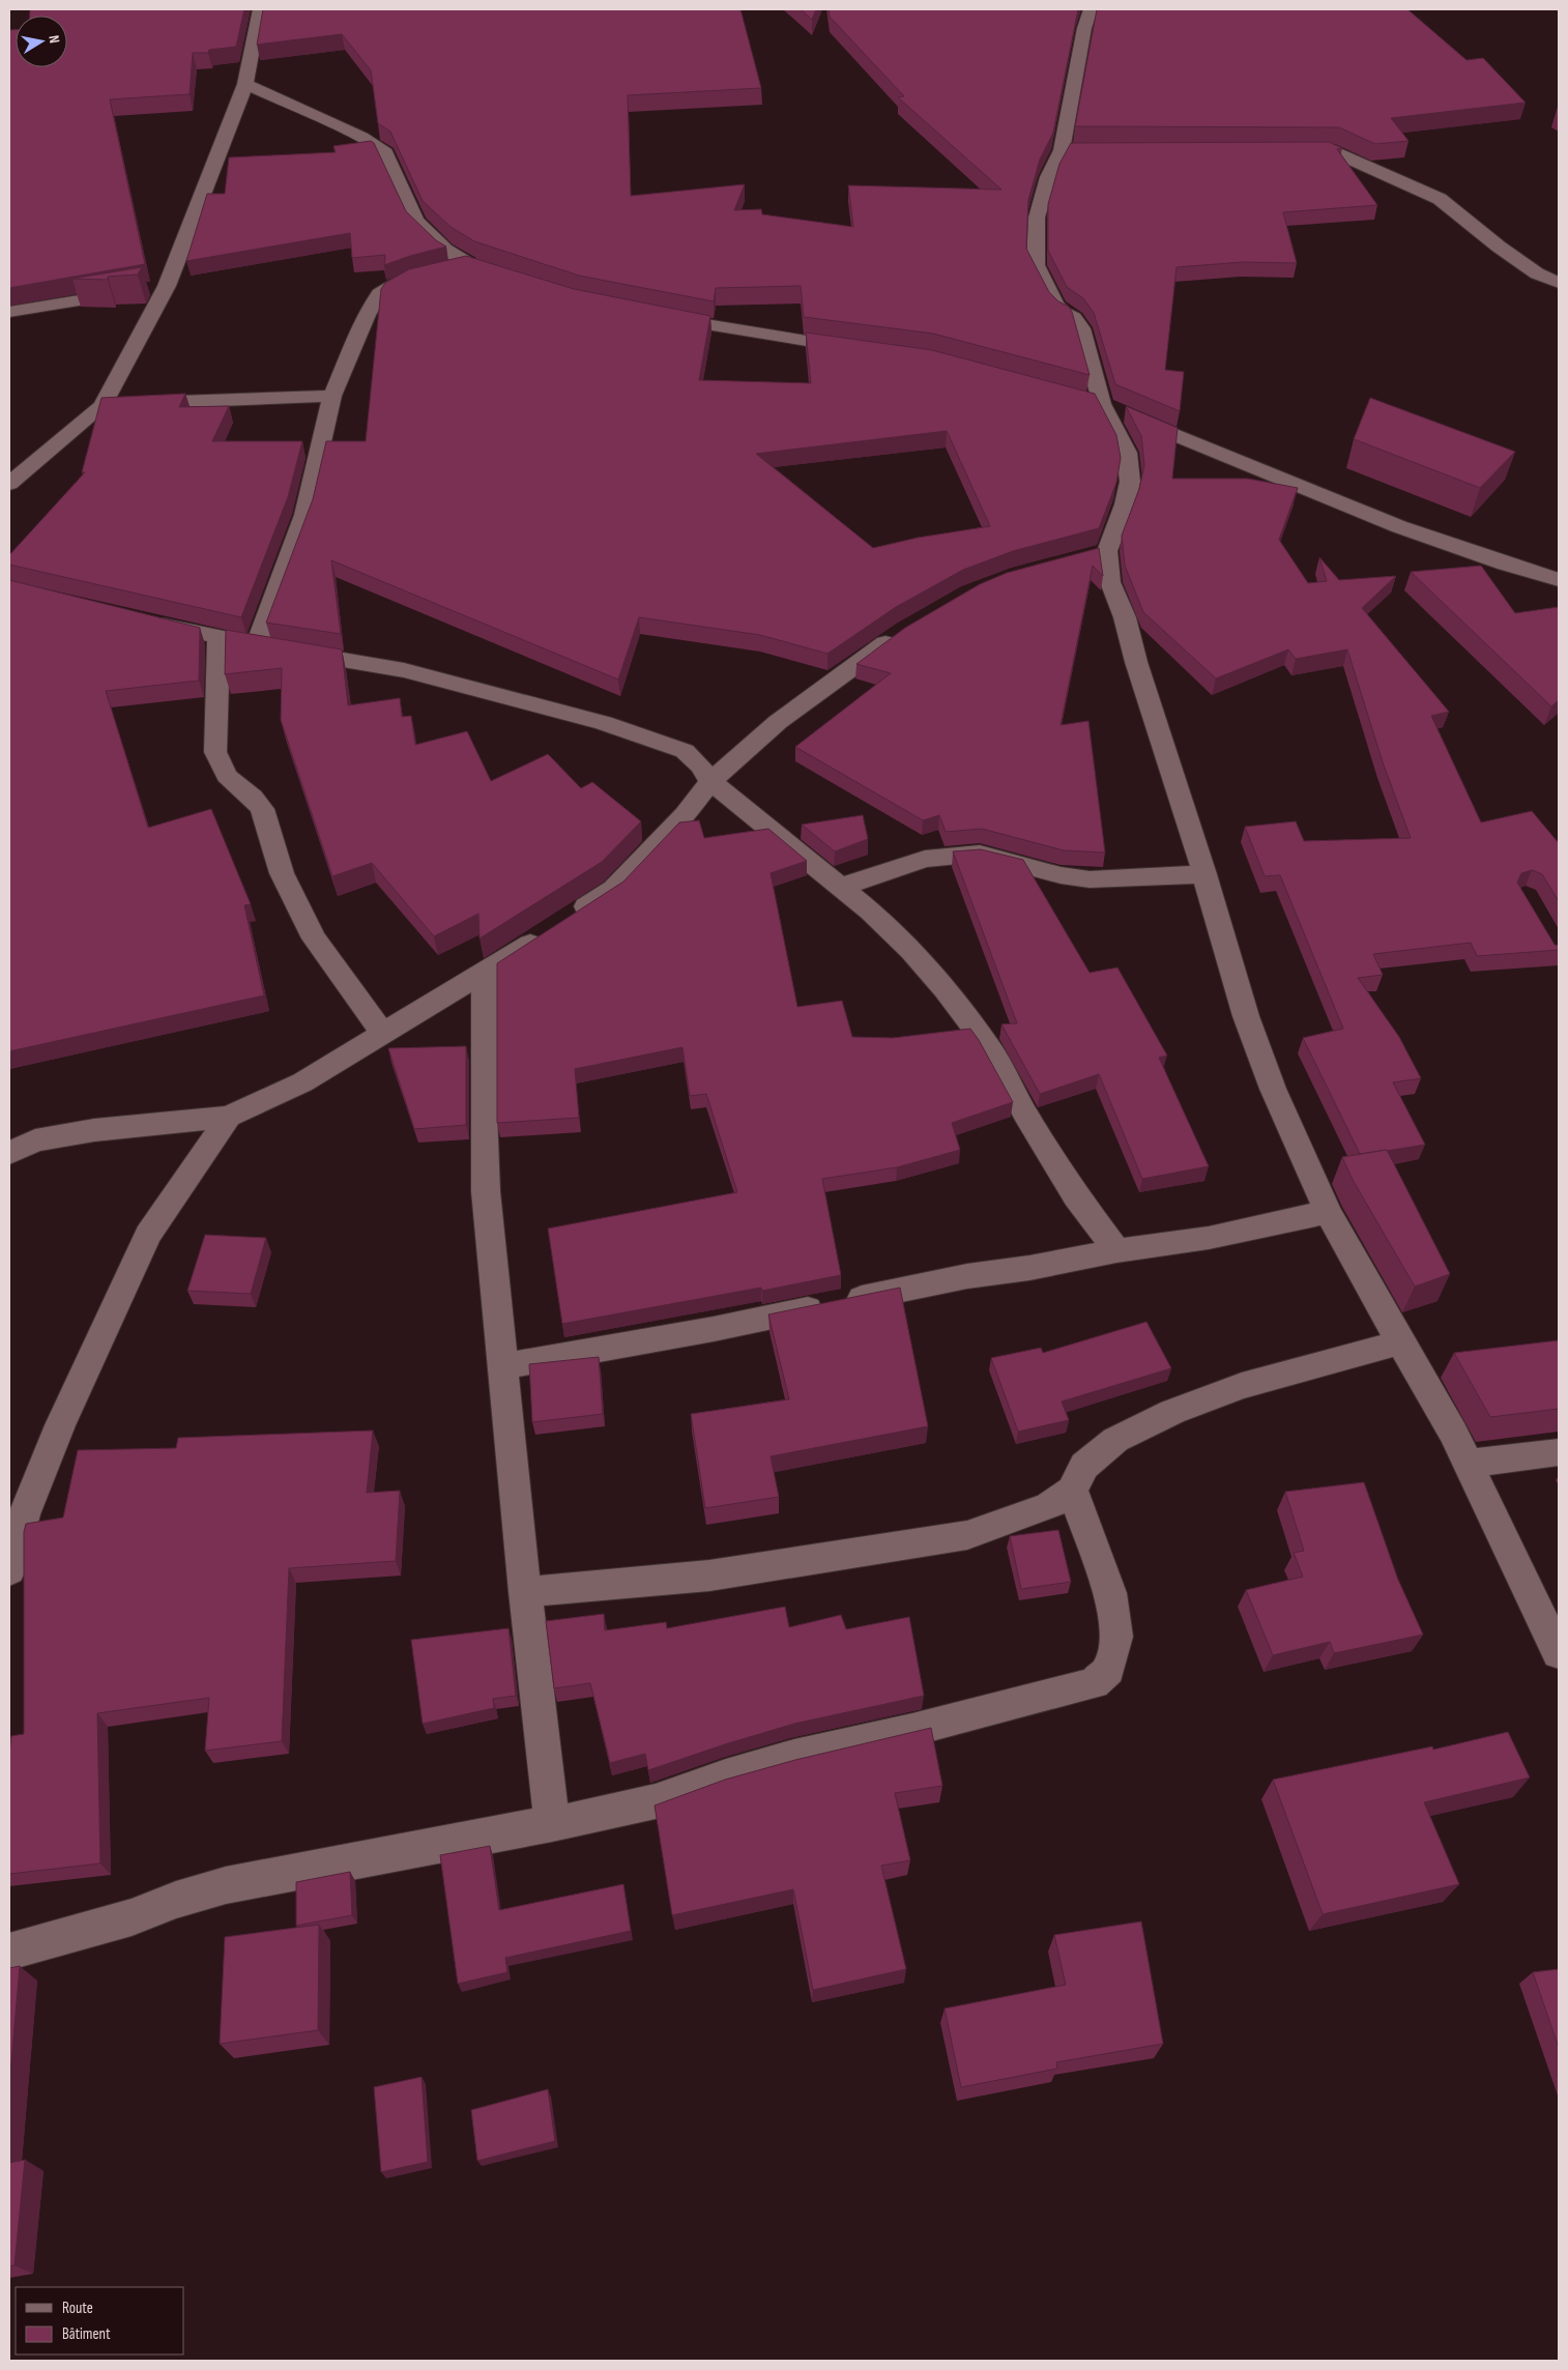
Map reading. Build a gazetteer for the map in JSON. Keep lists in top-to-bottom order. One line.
{"legend":["Route","Bâtiment"],"north":"right"}
